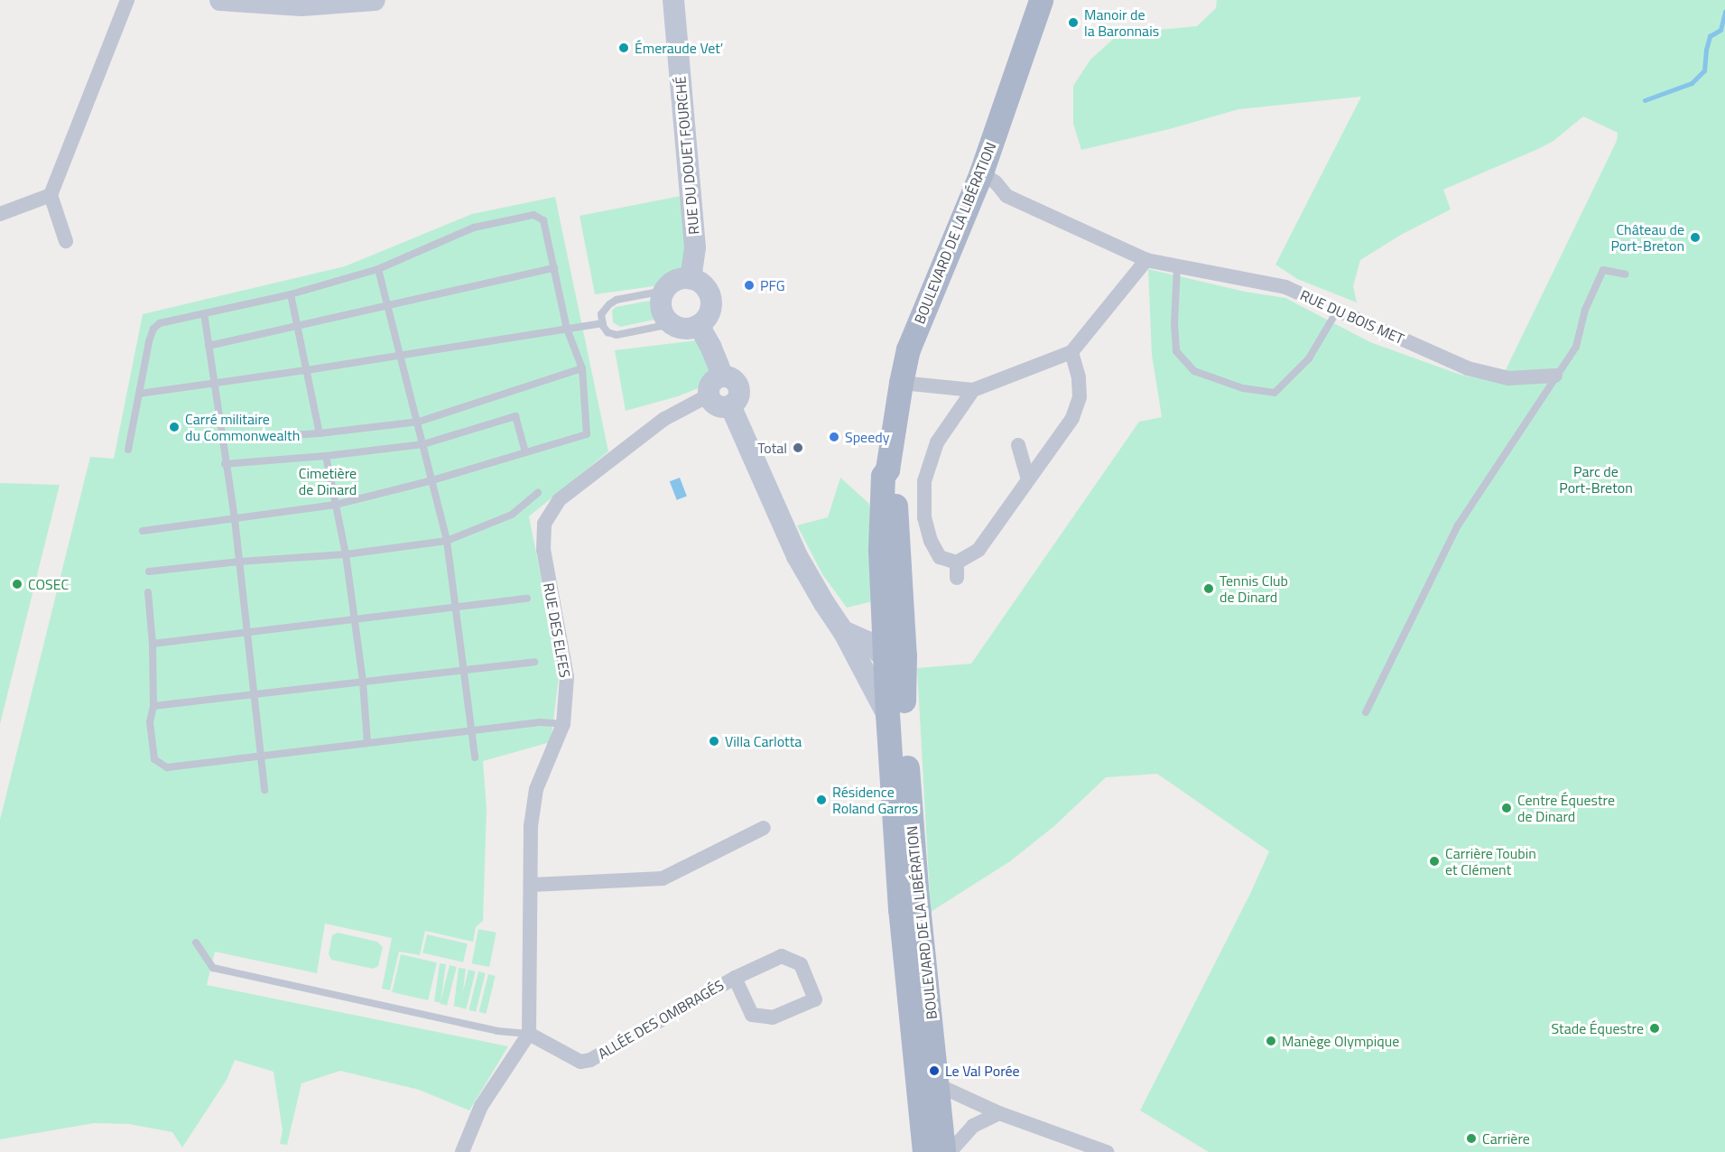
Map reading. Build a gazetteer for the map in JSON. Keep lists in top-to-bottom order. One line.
{"streets":{"main road":["RUE DU DOUET FOURCHÉ","BOULEVARD DE LA LIBÉRATION"],"street":["RUE DU BOIS MET","RUE DES ELFES","ALLÉE DES OMBRAGÉS"]},"crossings":[["BOULEVARD DE LA LIBÉRATION","RUE DU BOIS MET"],["RUE DES ELFES","ALLÉE DES OMBRAGÉS"]],"parks":["Parc de Port-Breton","Cimetière de Dinard"],"places":["Manoir de la Baronnais","Émeraude Vet’","Château de Port-Breton","PFG","Carré militaire du Commonwealth","Speedy","Total","COSEC","Tennis Club de Dinard","Villa Carlotta","Résidence Roland Garros","Centre Équestre de Dinard","Carrière Toubin et Clément","Stade Équestre","Manège Olympique","Le Val Porée","Carrière"]}
